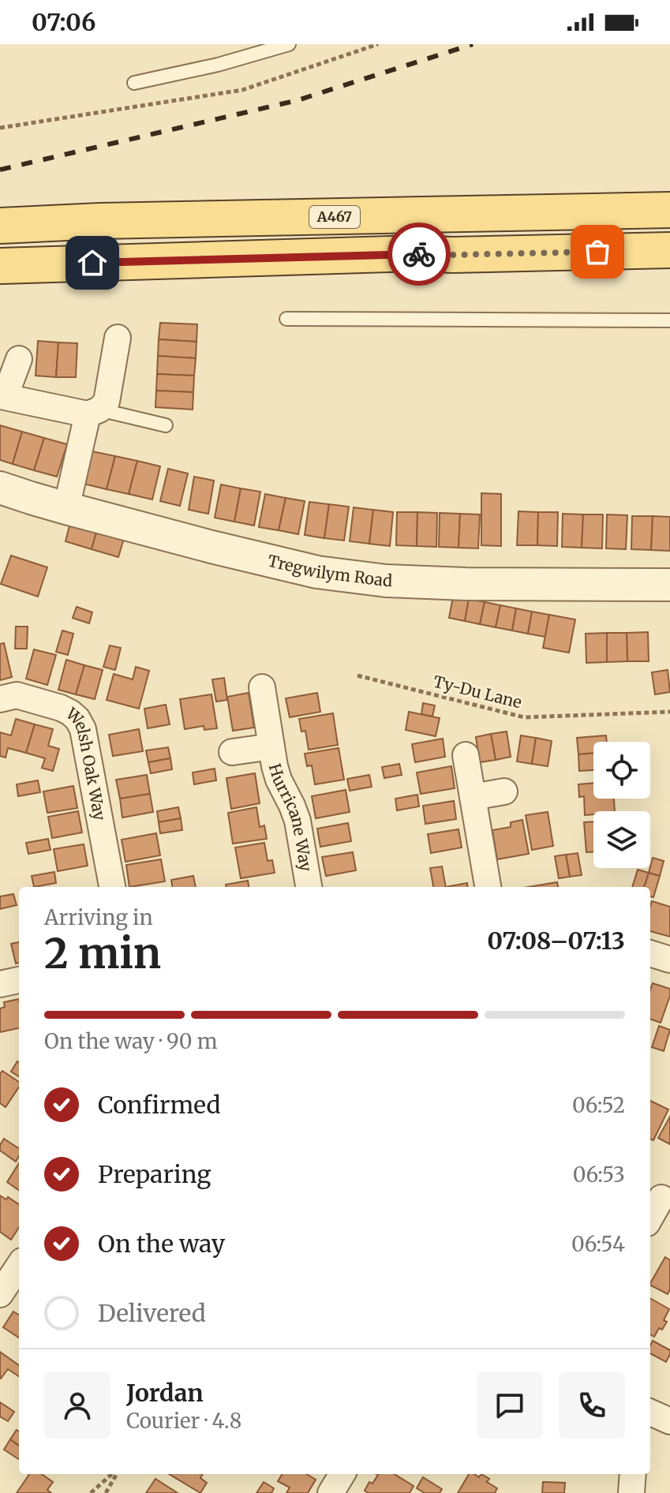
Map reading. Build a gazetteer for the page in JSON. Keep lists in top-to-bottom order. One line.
{"streets":{"main road":["A467"],"street":["Tregwilym Road","Welsh Oak Way","Hurricane Way"],"path":["Ty-Du Lane"]},"page":{"status":"07:06","heading":["2 min","Arriving in","07:08–07:13"],"panel":["Jordan","Courier · 4.8"],"bar":"On the way · 90 m","list":[["Confirmed","06:52"],["Preparing","06:53"],["On the way","06:54"],"Delivered"]}}
